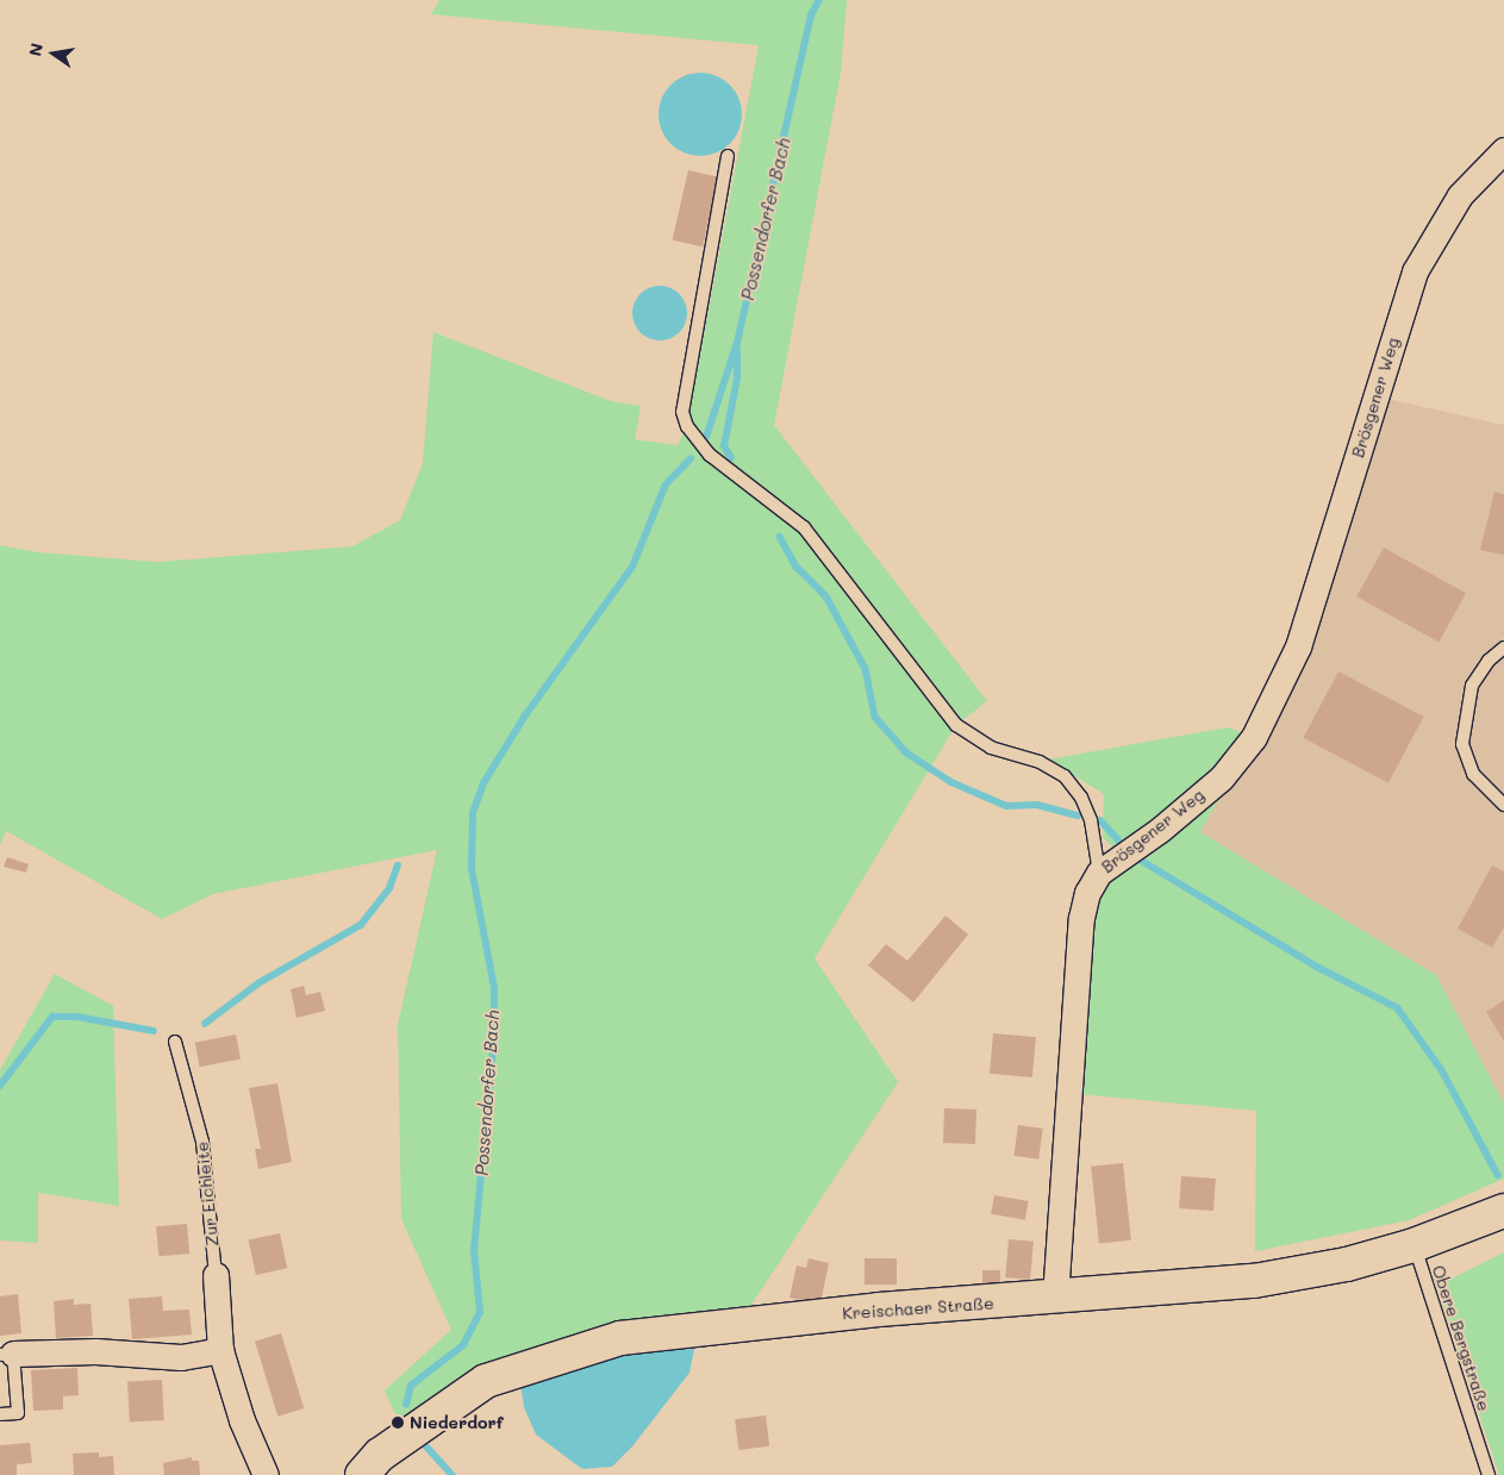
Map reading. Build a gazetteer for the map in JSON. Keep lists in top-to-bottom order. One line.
{"streets":{"main road":["Kreischaer Straße"],"street":["Brösgener Weg","Zur Eichleite"],"lane":["Obere Bergstraße"]},"crossings":[["Brösgener Weg","Kreischaer Straße"],["Kreischaer Straße","Obere Bergstraße"]],"water":["Possendorfer Bach"],"places":["Niederdorf"],"north":"left"}
